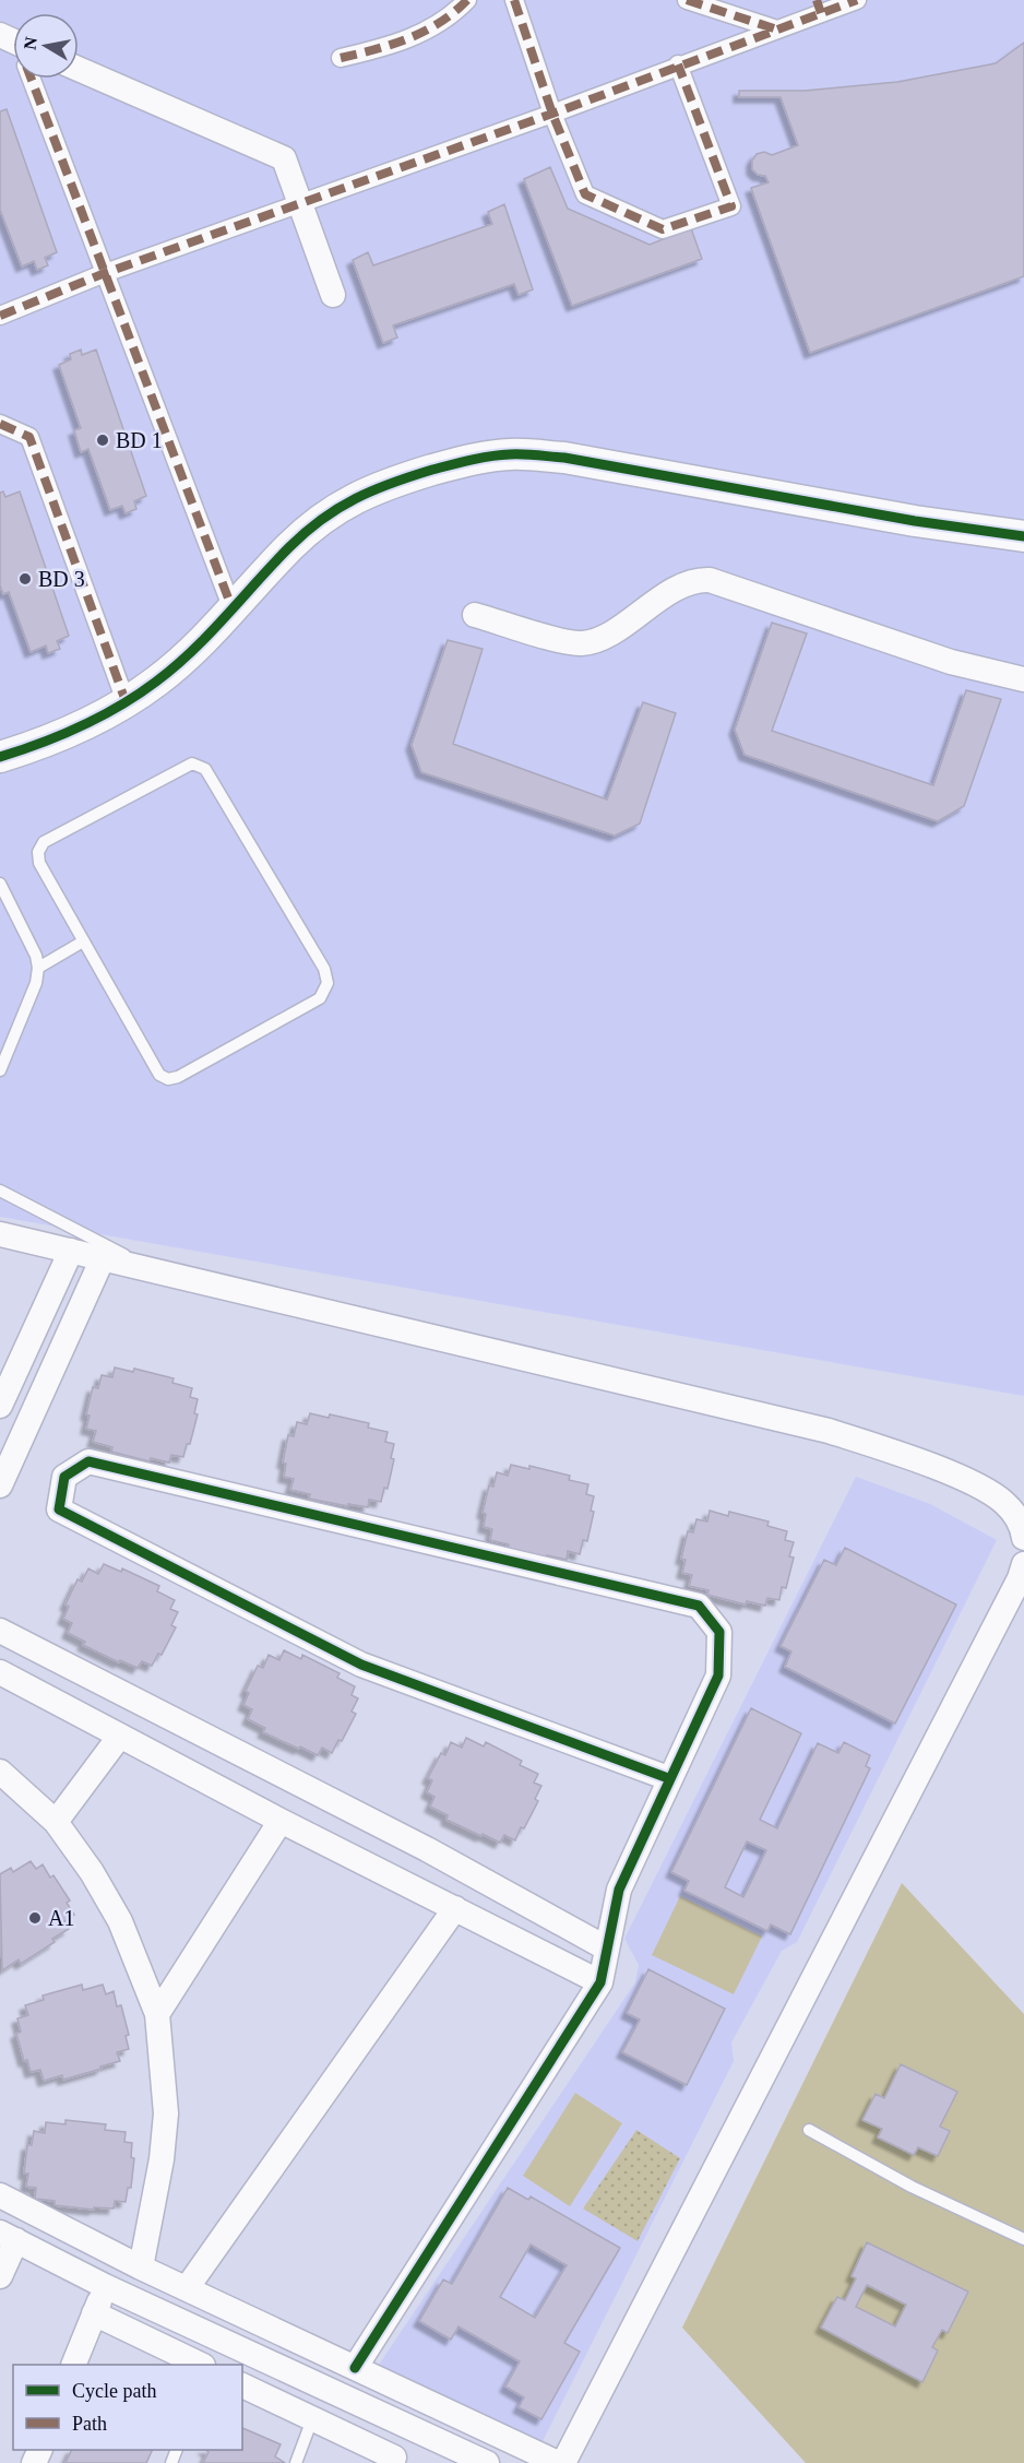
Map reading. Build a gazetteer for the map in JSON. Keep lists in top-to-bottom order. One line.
{"places":["BD 1","BD 3","A1"],"legend":["Cycle path","Path"],"north":"left"}
